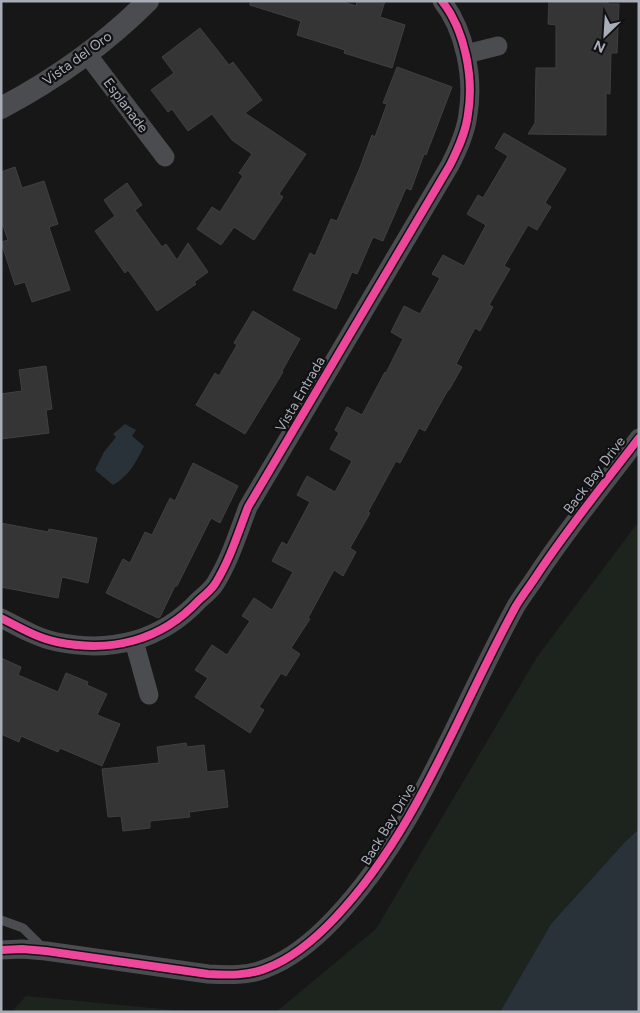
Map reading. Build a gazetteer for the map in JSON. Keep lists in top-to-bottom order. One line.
{"streets":{"street":["Vista del Oro","Esplanade","Vista Entrada","Back Bay Drive"]},"crossings":[["Vista del Oro","Esplanade"]],"north":"bottom left"}
